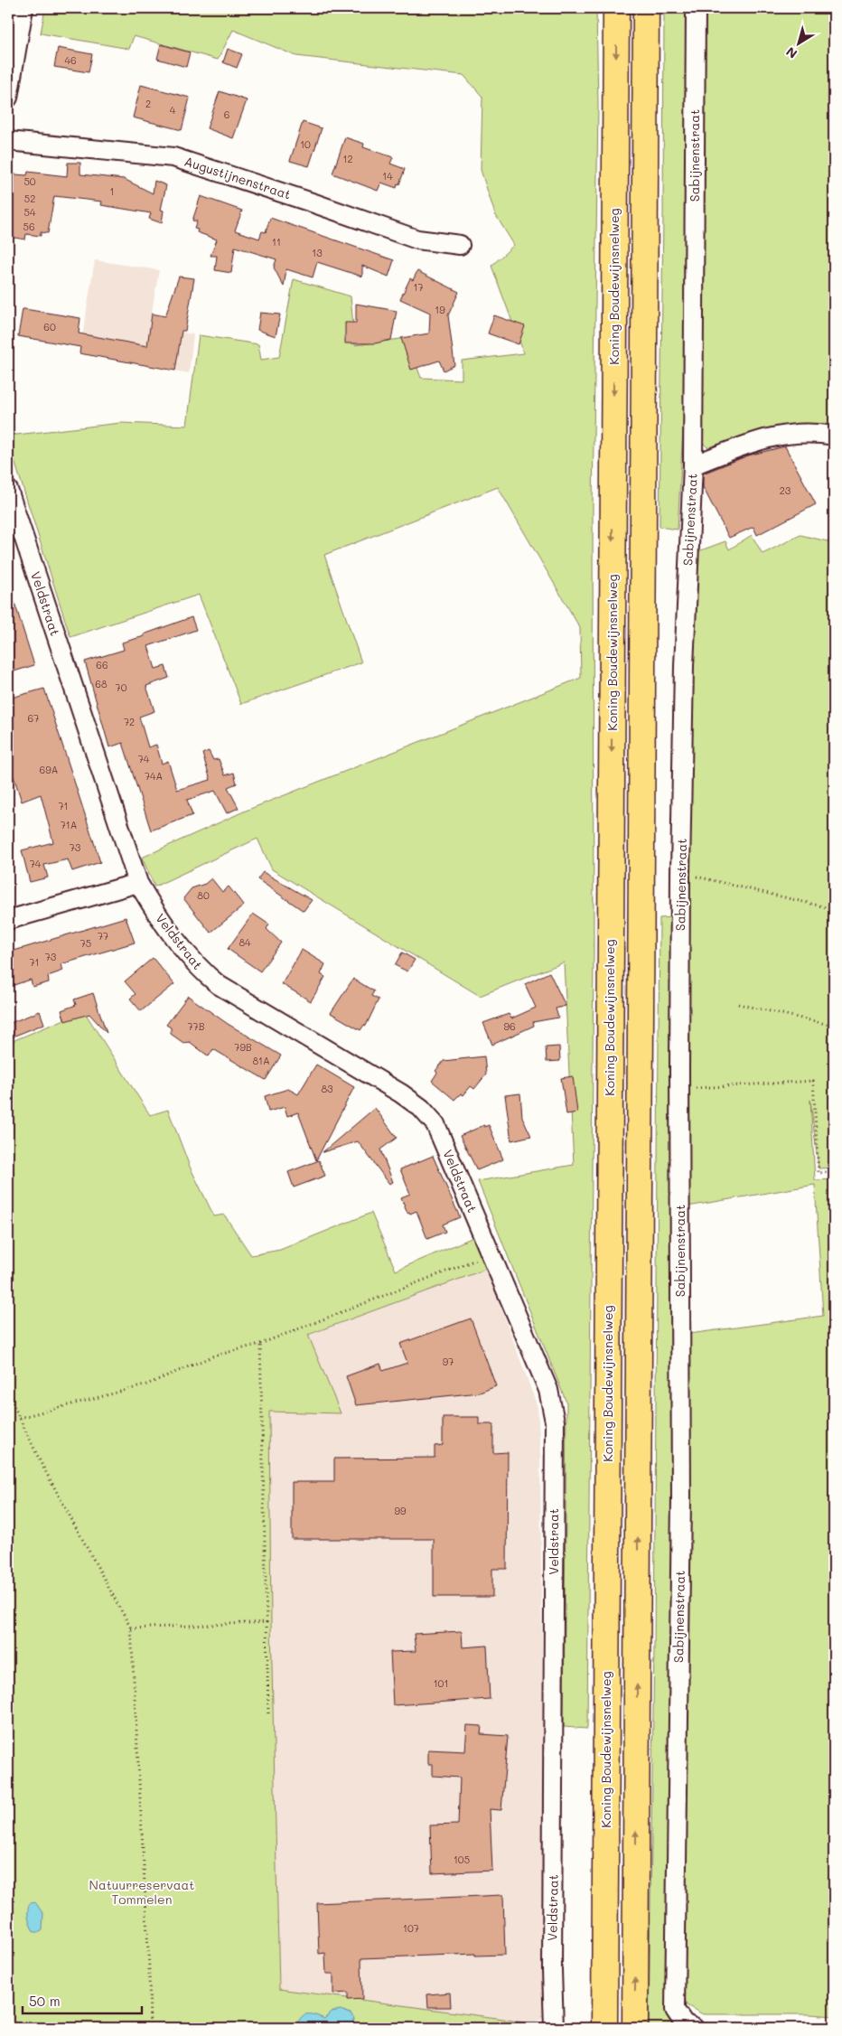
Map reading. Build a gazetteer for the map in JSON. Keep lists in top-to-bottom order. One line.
{"streets":{"highway":["Koning Boudewijnsnelweg"],"street":["Sabijnenstraat","Augustijnenstraat","Veldstraat"]},"parks":["Natuurreservaat Tommelen"],"house_numbers":["46","2","4","6","10","12","14","50","1","52","54","56","11","13","17","19","60","23","66","68","70","67","72","74","69A","74A","71","71A","73","74","80","77","84","75","73","71","77B","96","79B","81A","83","97","99","101","105","107"],"scale_bar":"50 m","north":"bottom left"}
